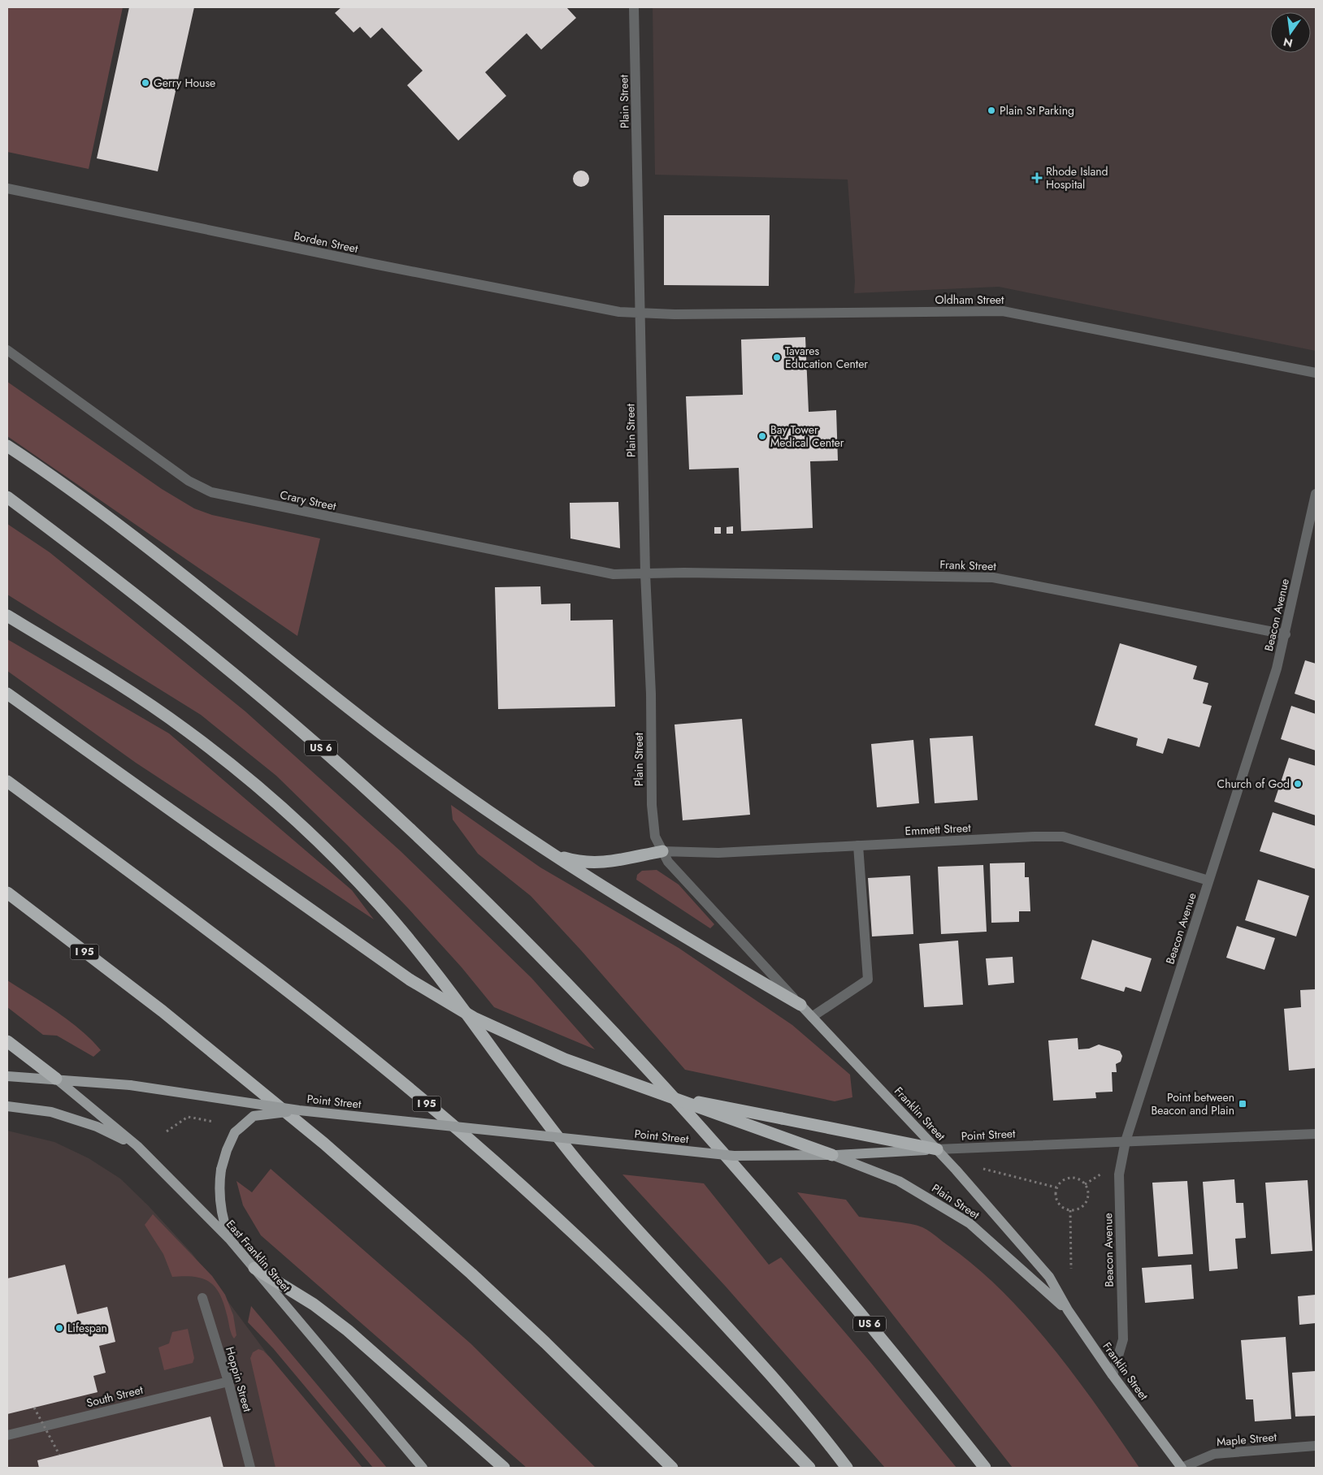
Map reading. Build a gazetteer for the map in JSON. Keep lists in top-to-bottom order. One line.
{"streets":{"highway":["US 6","I 95"],"main road":["Plain Street","Point Street","Franklin Street","East Franklin Street"],"street":["Borden Street","Oldham Street","Crary Street","Frank Street","Beacon Avenue","Emmett Street","Hoppin Street","South Street","Maple Street"]},"crossings":[["Plain Street","Borden Street"],["Plain Street","Oldham Street"],["Plain Street","Crary Street"],["Plain Street","Frank Street"],["Plain Street","Emmett Street"],["Plain Street","Point Street"],["Plain Street","Franklin Street"],["Borden Street","Oldham Street"],["Crary Street","Frank Street"],["Frank Street","Beacon Avenue"],["Beacon Avenue","Emmett Street"],["Beacon Avenue","Point Street"],["Beacon Avenue","Franklin Street"],["Emmett Street","Franklin Street"],["Point Street","Franklin Street"],["Point Street","East Franklin Street"],["Franklin Street","Maple Street"],["Hoppin Street","South Street"]],"places":{"other":["Gerry House","Plain St Parking","Tavares Education Center","Bay Tower Medical Center","Church of God","Lifespan"],"health":["Rhode Island Hospital"],"transit":["Point between Beacon and Plain"]},"north":"bottom"}
